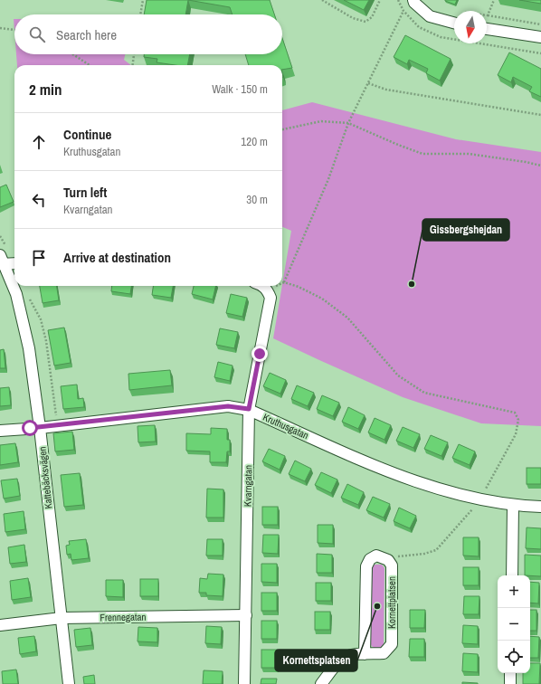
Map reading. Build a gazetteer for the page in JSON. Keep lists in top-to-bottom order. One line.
{"streets":{"street":["Kruthusgatan","Kattebäcksvägen","Kvarngatan","Kornettplatsen","Frennegatan"]},"crossings":[["Kruthusgatan","Kattebäcksvägen"],["Kruthusgatan","Kvarngatan"],["Kattebäcksvägen","Frennegatan"],["Kvarngatan","Frennegatan"]],"places":["Gissbergshejdan","Kornettsplatsen"],"north":"bottom","page":{"search":"Search here","heading":["2 min","Walk · 150 m"],"list":[["Continue","Kruthusgatan","120 m"],["Turn left","Kvarngatan","30 m"],"Arrive at destination"],"map_buttons":["+","−"]}}
